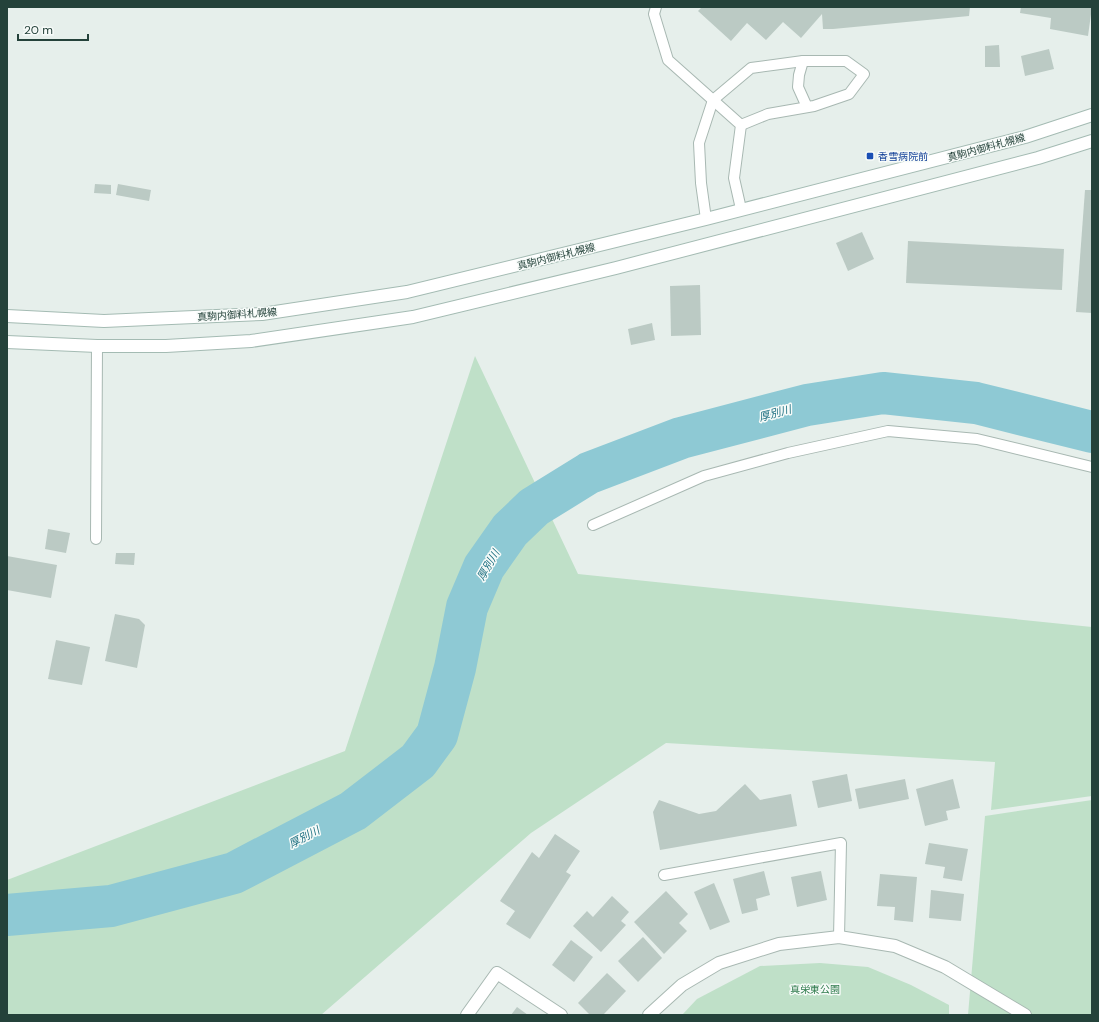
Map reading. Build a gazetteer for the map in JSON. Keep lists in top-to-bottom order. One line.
{"streets":{"main road":["真駒内御料札幌線"]},"water":["厚別川"],"parks":["真栄東公園"],"places":{"transit":["香雪病院前"]},"scale_bar":"20 m"}
